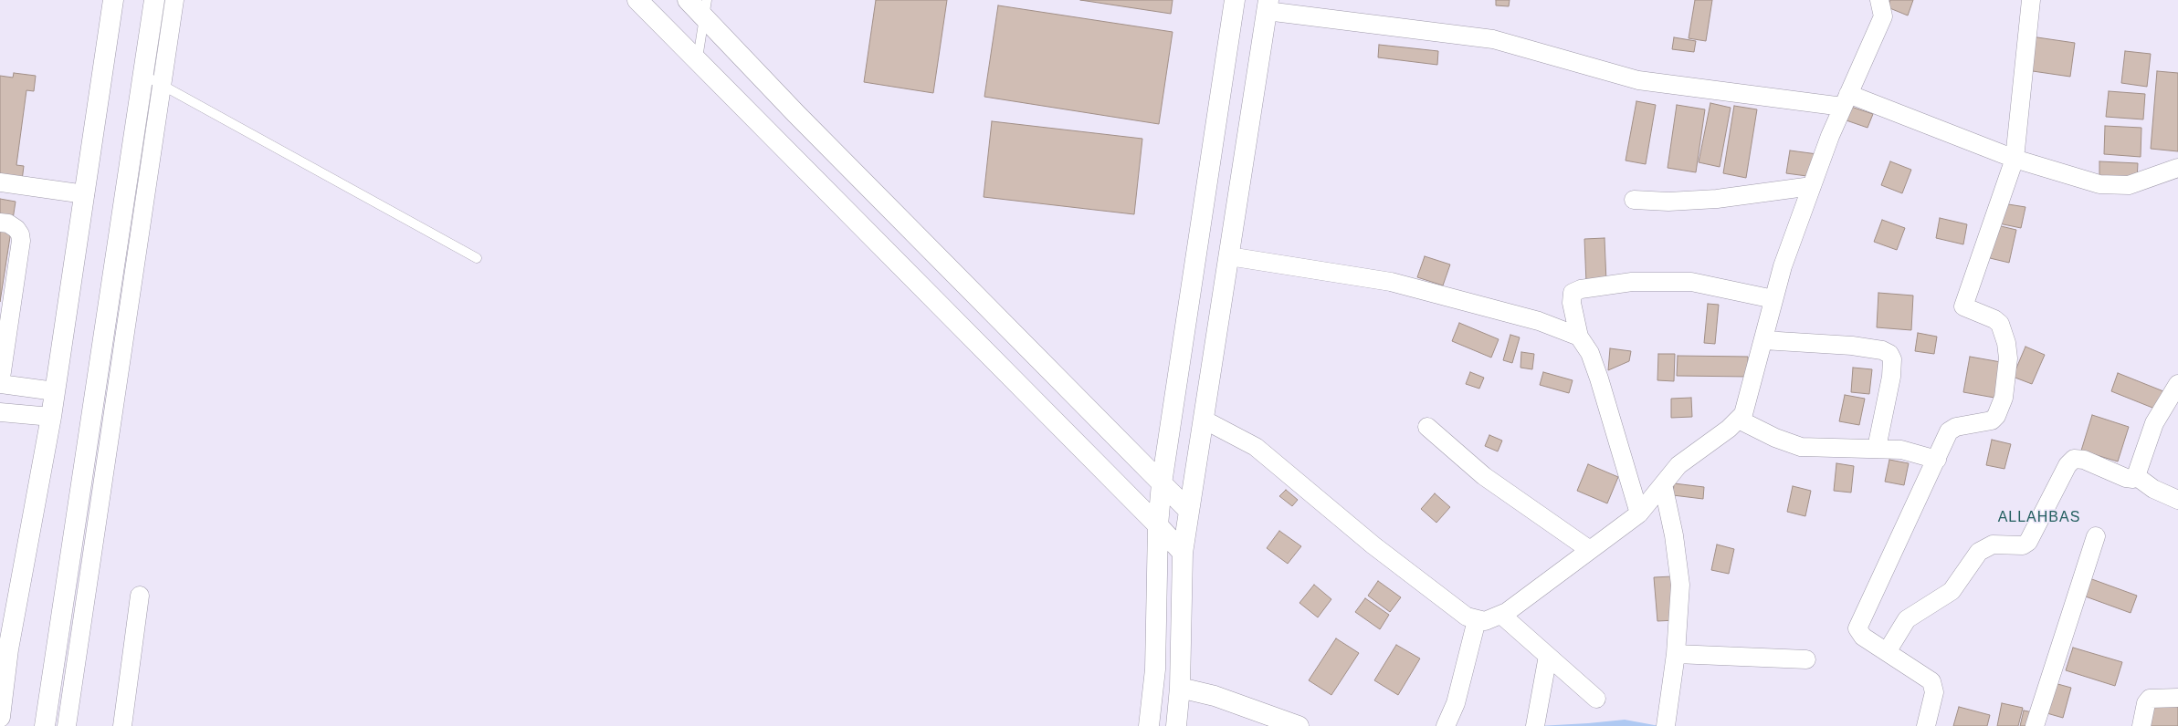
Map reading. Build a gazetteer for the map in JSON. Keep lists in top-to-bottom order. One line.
{"districts":["ALLAHBAS"]}
